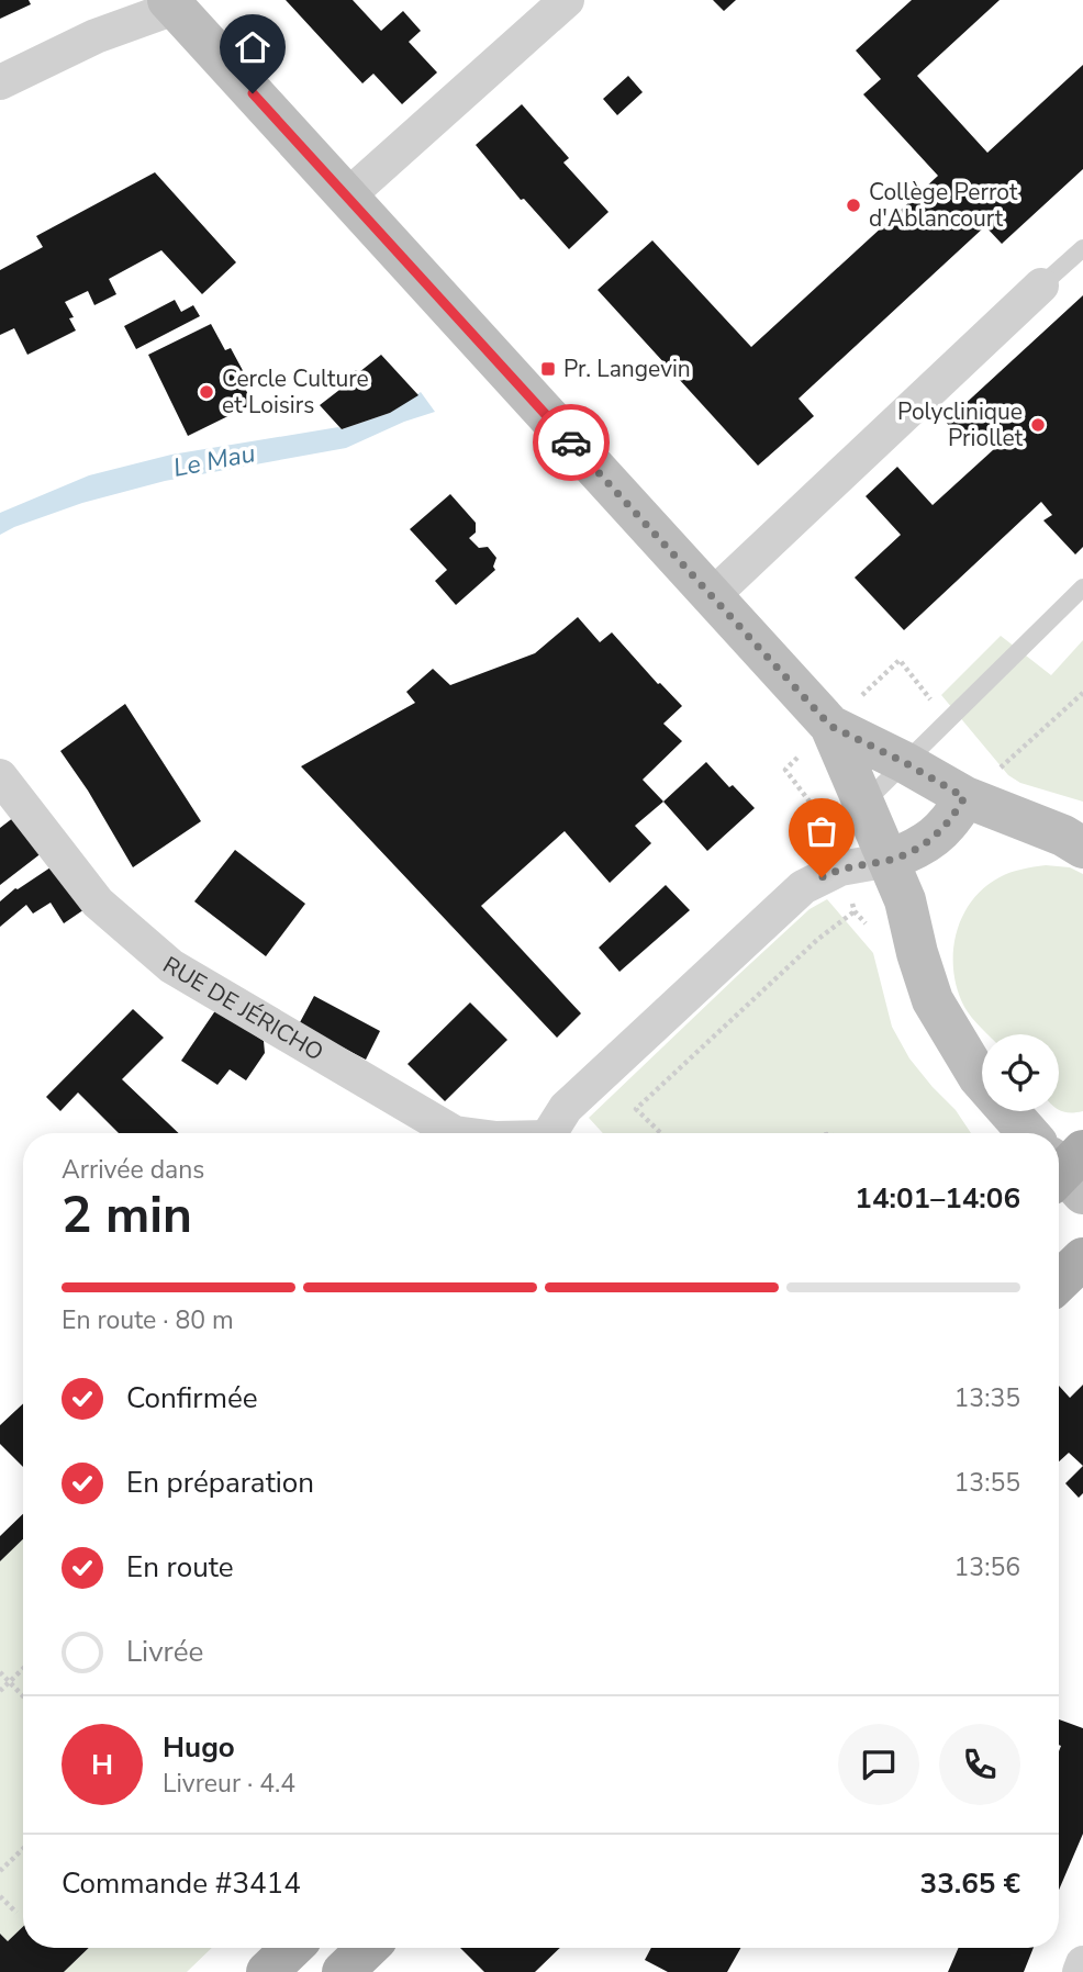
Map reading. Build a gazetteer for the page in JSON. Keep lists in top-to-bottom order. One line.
{"streets":{"street":["RUE DE JÉRICHO"]},"water":["Le Mau"],"places":{"other":["Collège Perrot d'Ablancourt","Cercle Culture et Loisirs","Polyclinique Priollet"],"transit":["Pr. Langevin"]},"page":{"heading":["2 min","Arrivée dans","14:01–14:06"],"panel":["Hugo","Livreur · 4.4","Commande #3414","33.65 €"],"bar":"En route · 80 m","list":[["Confirmée","13:35"],["En préparation","13:55"],["En route","13:56"],"Livrée"],"round":"H"}}
